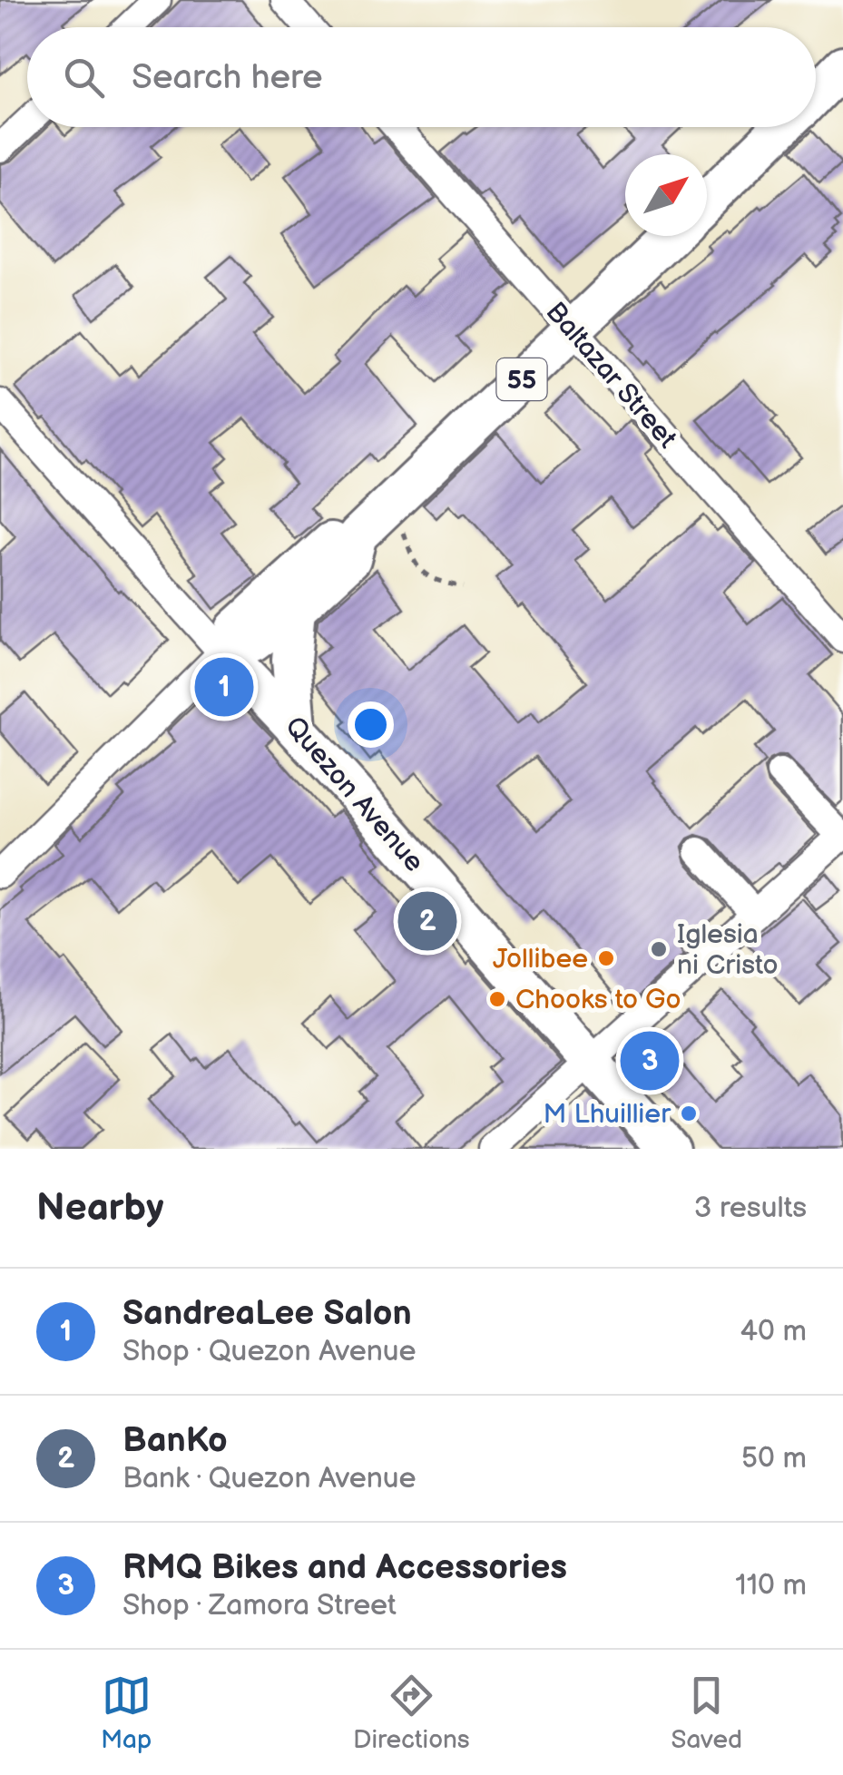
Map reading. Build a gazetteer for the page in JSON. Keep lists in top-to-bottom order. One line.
{"streets":{"highway":["55","Quezon Avenue"],"street":["Baltazar Street"]},"crossings":[["Baltazar Street","55"],["55","Quezon Avenue"]],"places":["Iglesia ni Cristo","Jollibee","Chooks to Go","M Lhuillier"],"north":"top right","page":{"search":"Search here","pins":["1","2","3"],"heading":["Nearby","3 results"],"list":[{"mark":"1","name":"SandreaLee Salon","note":"Shop · Quezon Avenue","value":"40 m"},{"mark":"2","name":"BanKo","note":"Bank · Quezon Avenue","value":"50 m"},{"mark":"3","name":"RMQ Bikes and Accessories","note":"Shop · Zamora Street","value":"110 m"}],"nav":["Map","Directions","Saved"]}}
